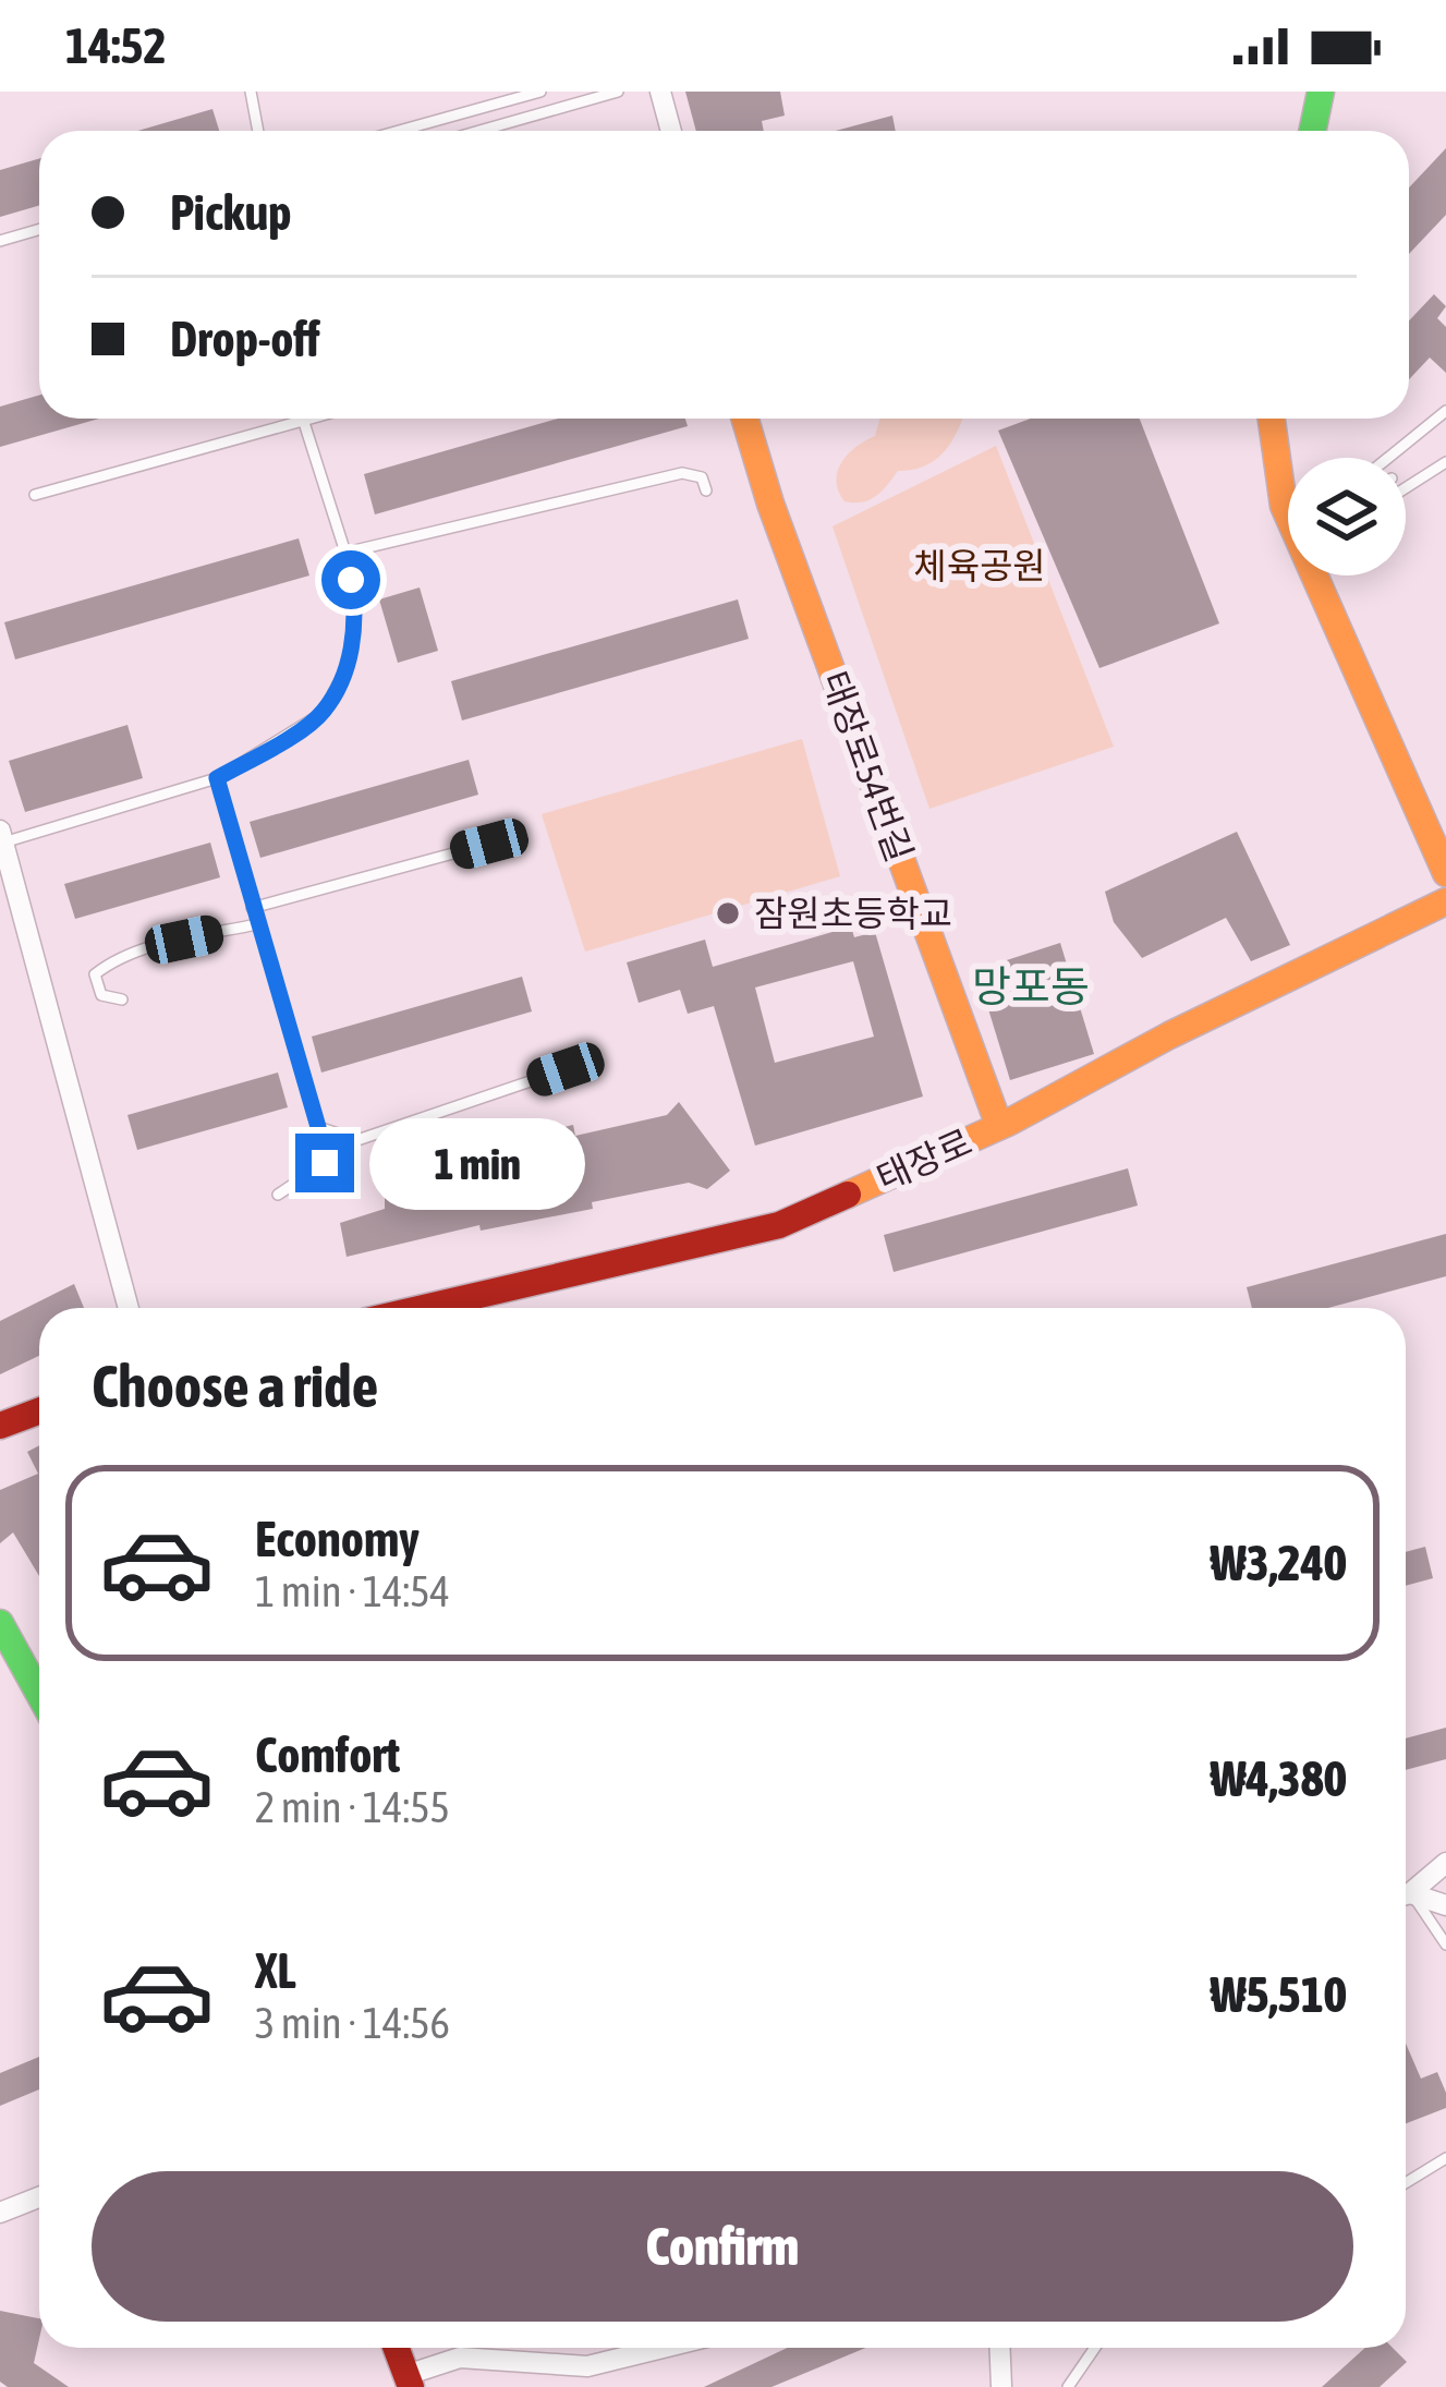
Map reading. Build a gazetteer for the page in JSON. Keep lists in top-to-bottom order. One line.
{"streets":{"street":["태장로54번길","태장로"]},"crossings":[["태장로54번길","태장로"]],"districts":["망포동"],"parks":["체육공원"],"places":["잠원초등학교"],"page":{"status":"14:52","banner":["Pickup","Drop-off"],"bubble":"1 min","heading":"Choose a ride","list":[{"name":"Economy","note":"1 min · 14:54","value":"₩3,240"},{"name":"Comfort","note":"2 min · 14:55","value":"₩4,380"},{"name":"XL","note":"3 min · 14:56","value":"₩5,510"}],"buttons":"Confirm"}}
